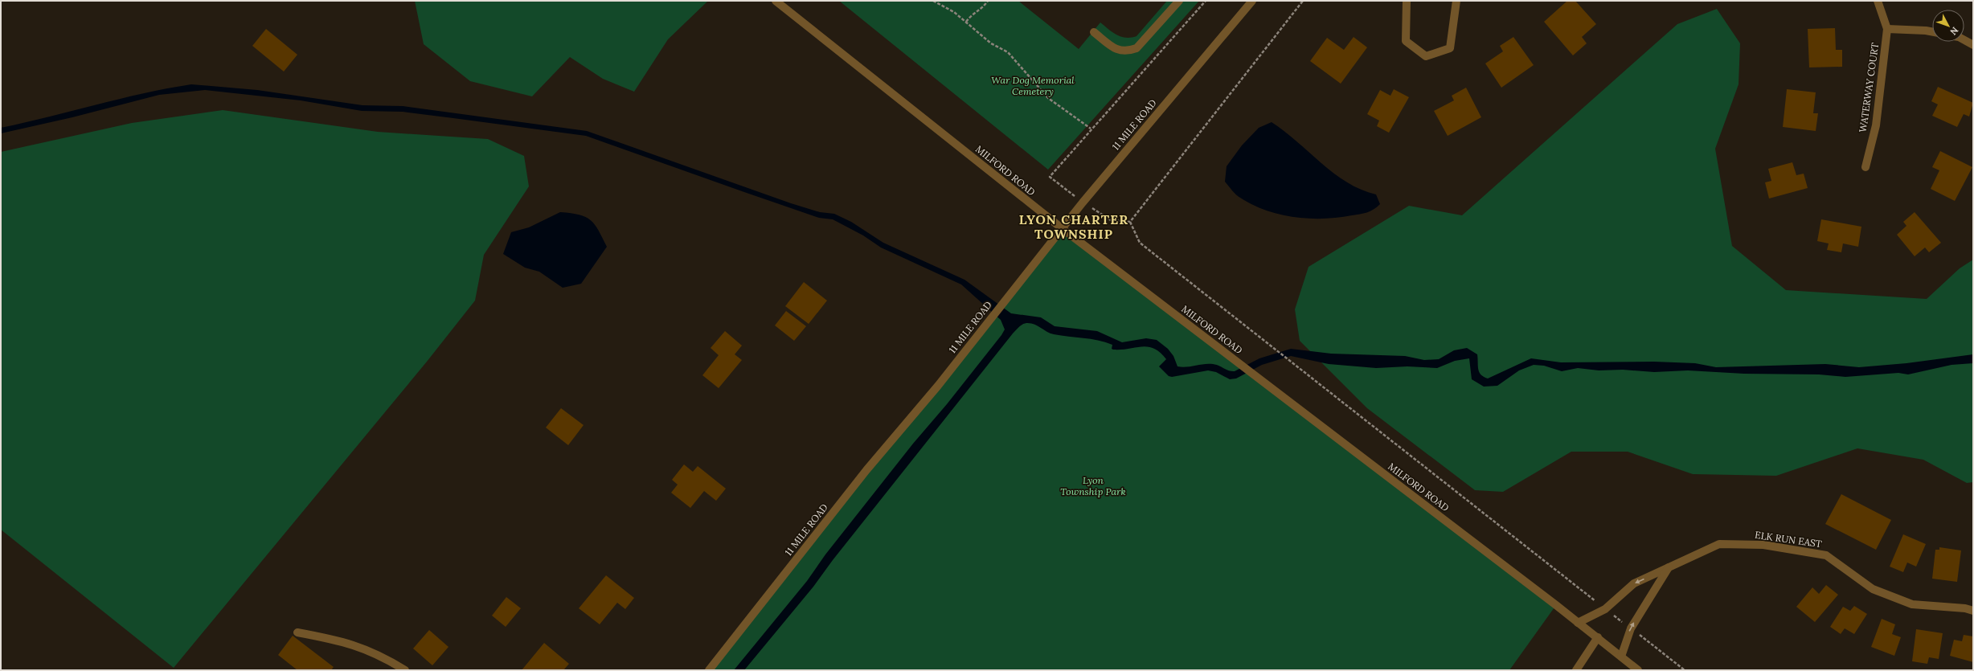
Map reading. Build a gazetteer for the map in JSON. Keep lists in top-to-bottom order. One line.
{"streets":{"street":["WATERWAY COURT","11 MILE ROAD","MILFORD ROAD","ELK RUN EAST"]},"crossings":[["11 MILE ROAD","MILFORD ROAD"],["MILFORD ROAD","ELK RUN EAST"]],"districts":["LYON CHARTER TOWNSHIP"],"parks":["War Dog Memorial Cemetery","Lyon Township Park"],"north":"bottom right"}
